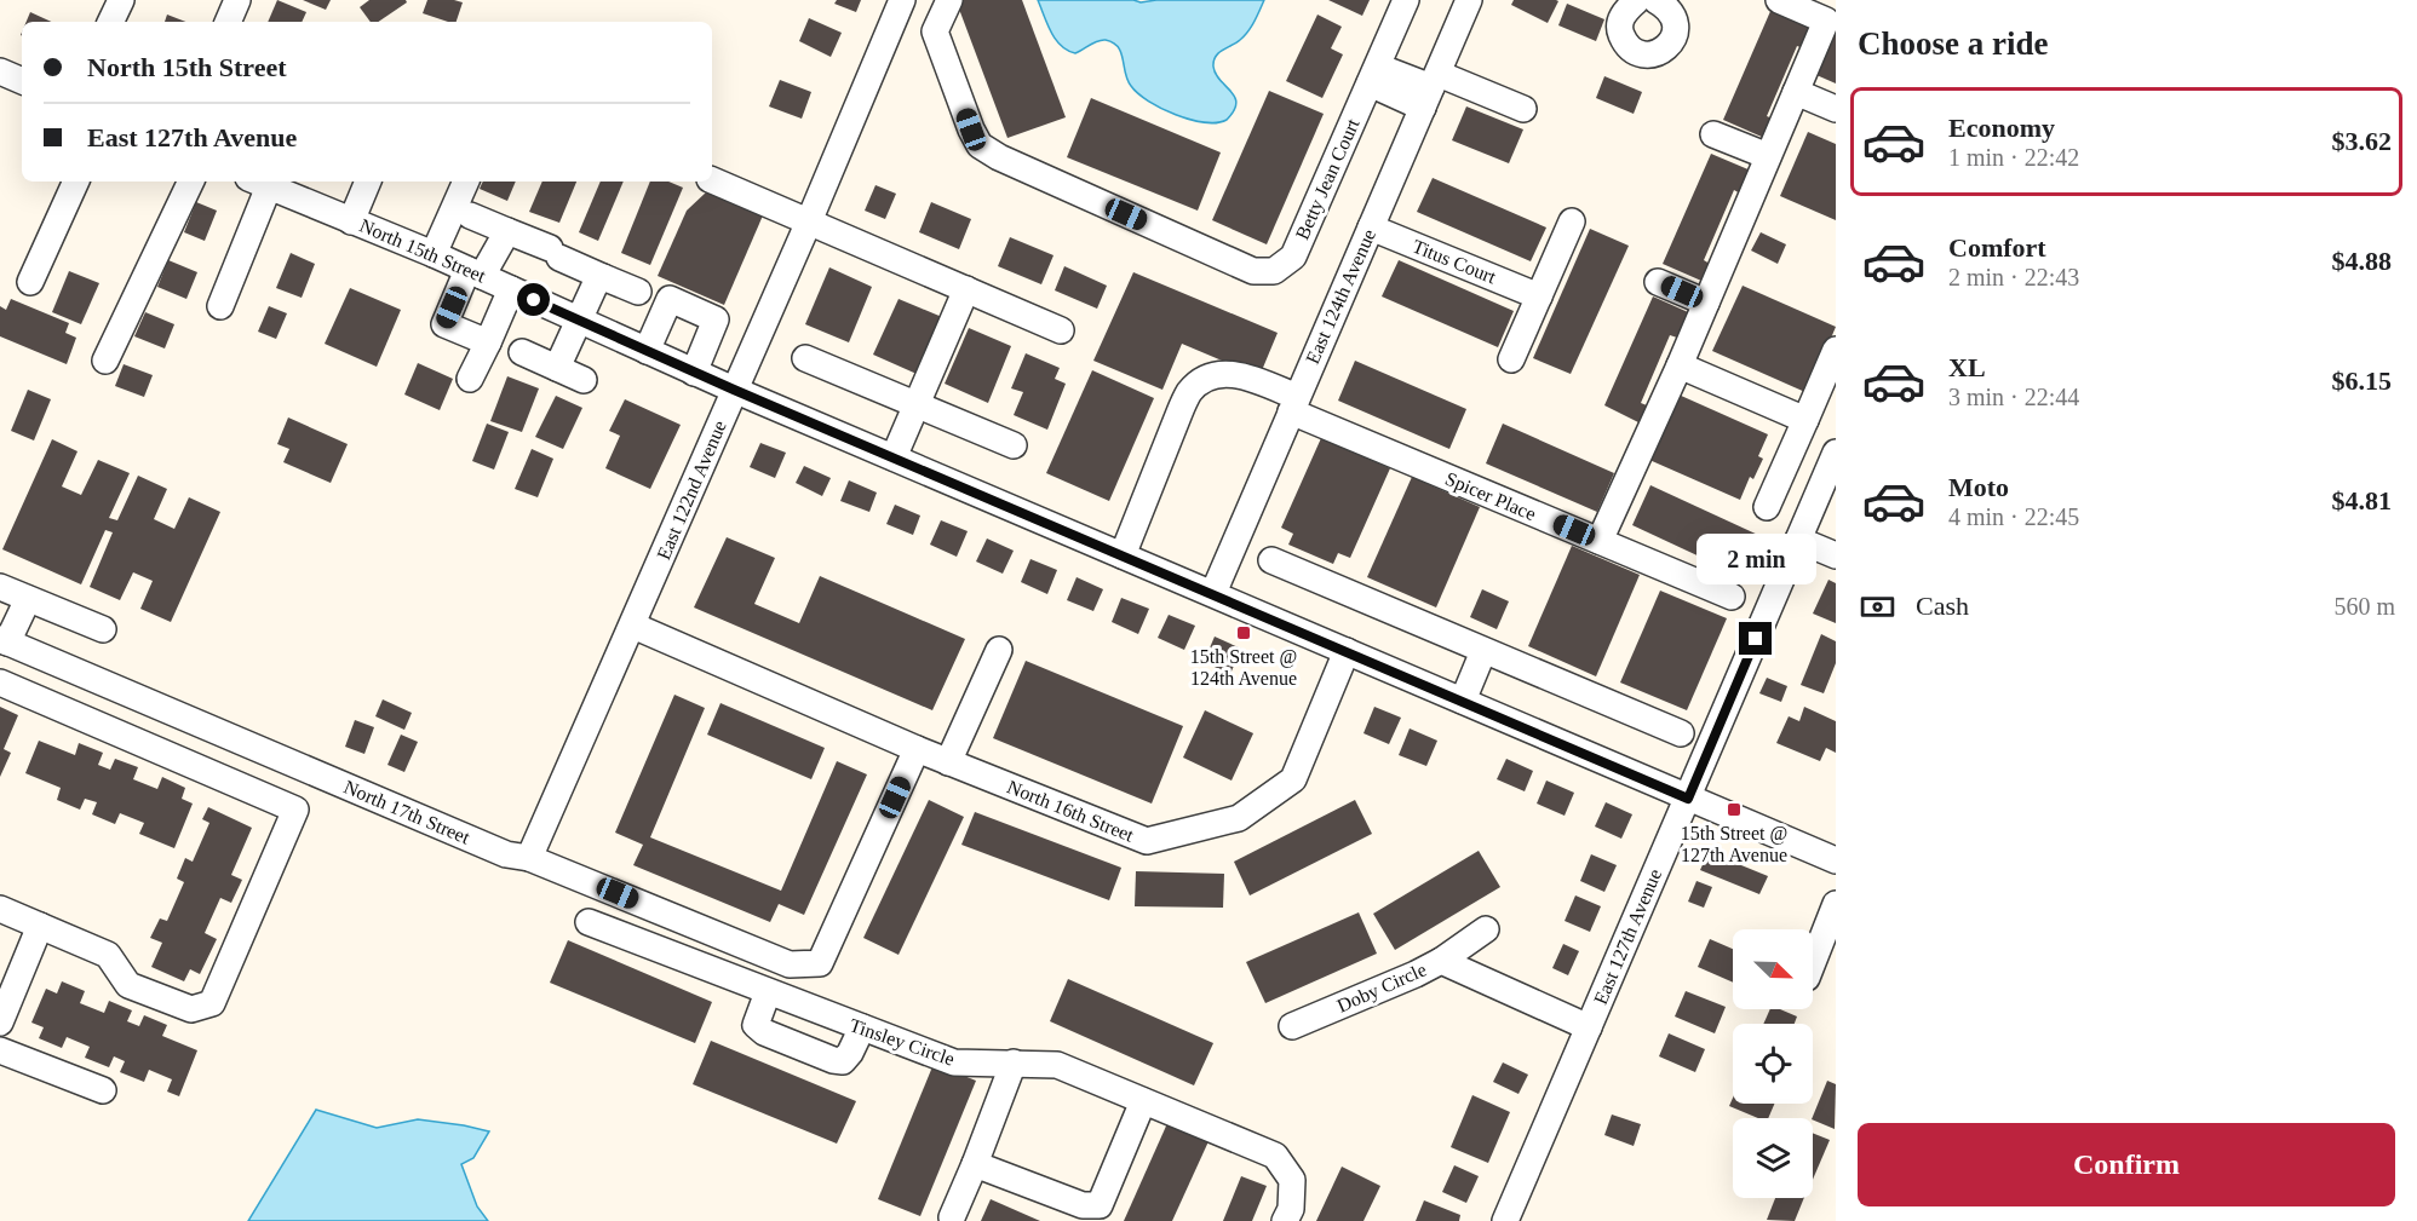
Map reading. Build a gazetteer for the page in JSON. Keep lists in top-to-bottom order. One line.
{"streets":{"street":["Betty Jean Court","North 15th Street","Titus Court","East 124th Avenue","East 122nd Avenue","Spicer Place","North 16th Street","North 17th Street","East 127th Avenue","Doby Circle","Tinsley Circle"]},"crossings":[["North 15th Street","East 124th Avenue"],["North 15th Street","East 122nd Avenue"],["North 15th Street","Spicer Place"],["North 15th Street","North 16th Street"],["North 15th Street","East 127th Avenue"],["Titus Court","East 124th Avenue"],["East 124th Avenue","Spicer Place"],["East 122nd Avenue","North 16th Street"],["East 122nd Avenue","North 17th Street"],["North 16th Street","North 17th Street"],["East 127th Avenue","Doby Circle"]],"places":{"transit":["15th Street @ 124th Avenue","15th Street @ 127th Avenue"]},"north":"bottom right","page":{"heading":"Choose a ride","banner":["North 15th Street","East 127th Avenue"],"list":[{"name":"Economy","note":"1 min · 22:42","value":"$3.62"},{"name":"Comfort","note":"2 min · 22:43","value":"$4.88"},{"name":"XL","note":"3 min · 22:44","value":"$6.15"},{"name":"Moto","note":"4 min · 22:45","value":"$4.81"}],"bubble":"2 min","pay":["Cash","560 m"],"buttons":"Confirm"}}
